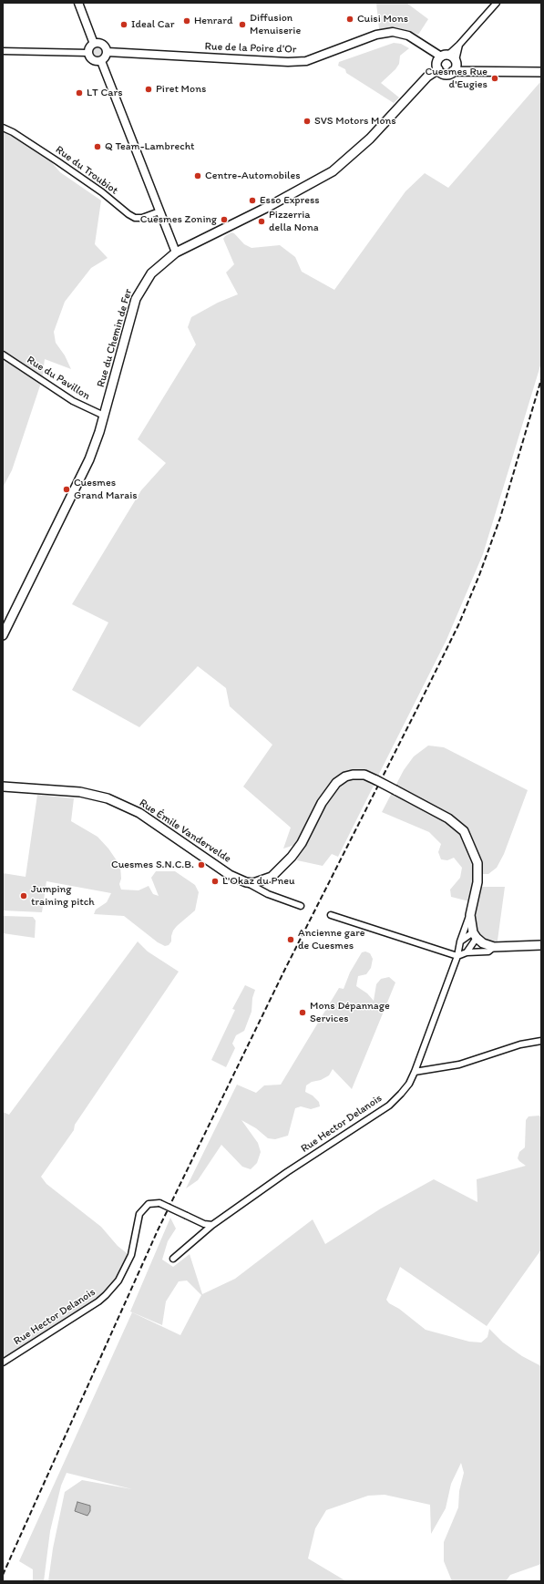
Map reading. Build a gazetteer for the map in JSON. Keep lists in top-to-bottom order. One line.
{"streets":{"main road":["Rue du Chemin de Fer","Rue Émile Vandervelde"],"street":["Rue de la Poire d'Or","Rue du Troubiot","Rue du Pavillon","Rue Hector Delanois"]},"crossings":[["Rue du Chemin de Fer","Rue du Pavillon"],["Rue Émile Vandervelde","Rue Hector Delanois"]],"places":["Cuisi Mons","Henrard","Ideal Car","Diffusion Menuiserie","Cuesmes Rue d'Eugies","Piret Mons","LT Cars","SVS Motors Mons","Q Team-Lambrecht","Centre-Automobiles","Esso Express","Cuesmes Zoning","Pizzerria della Nona","Cuesmes Grand Marais","Cuesmes S.N.C.B.","L'Okaz du Pneu","Jumping training pitch","Ancienne gare de Cuesmes","Mons Dépannage Services"]}
